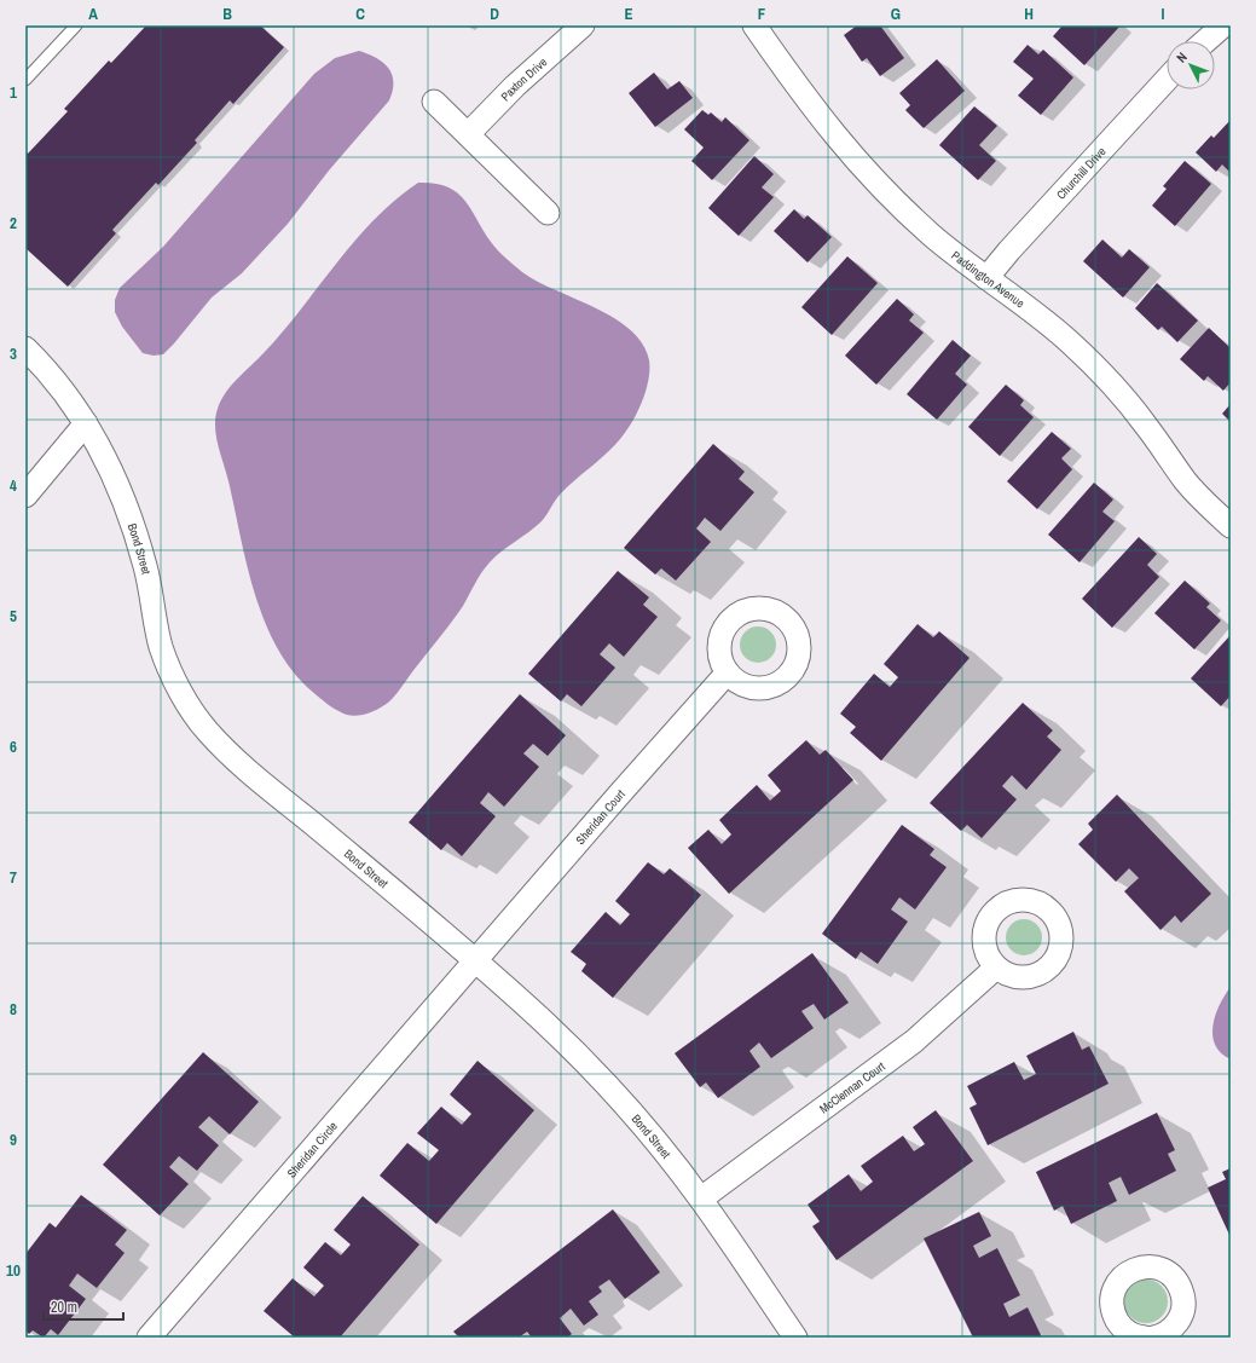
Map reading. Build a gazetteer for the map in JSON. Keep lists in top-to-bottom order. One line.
{"streets":{"street":["Paxton Drive","Churchill Drive","Paddington Avenue","Bond Street","Sheridan Court","McClennan Court","Sheridan Circle"]},"crossings":[["Churchill Drive","Paddington Avenue"],["Bond Street","Sheridan Court"],["Bond Street","McClennan Court"],["Bond Street","Sheridan Circle"],["Sheridan Court","Sheridan Circle"]],"scale_bar":"20 m","north":"top left","grid":{"columns":["A","B","C","D","E","F","G","H","I"],"rows":["1","2","3","4","5","6","7","8","9","10"]}}
